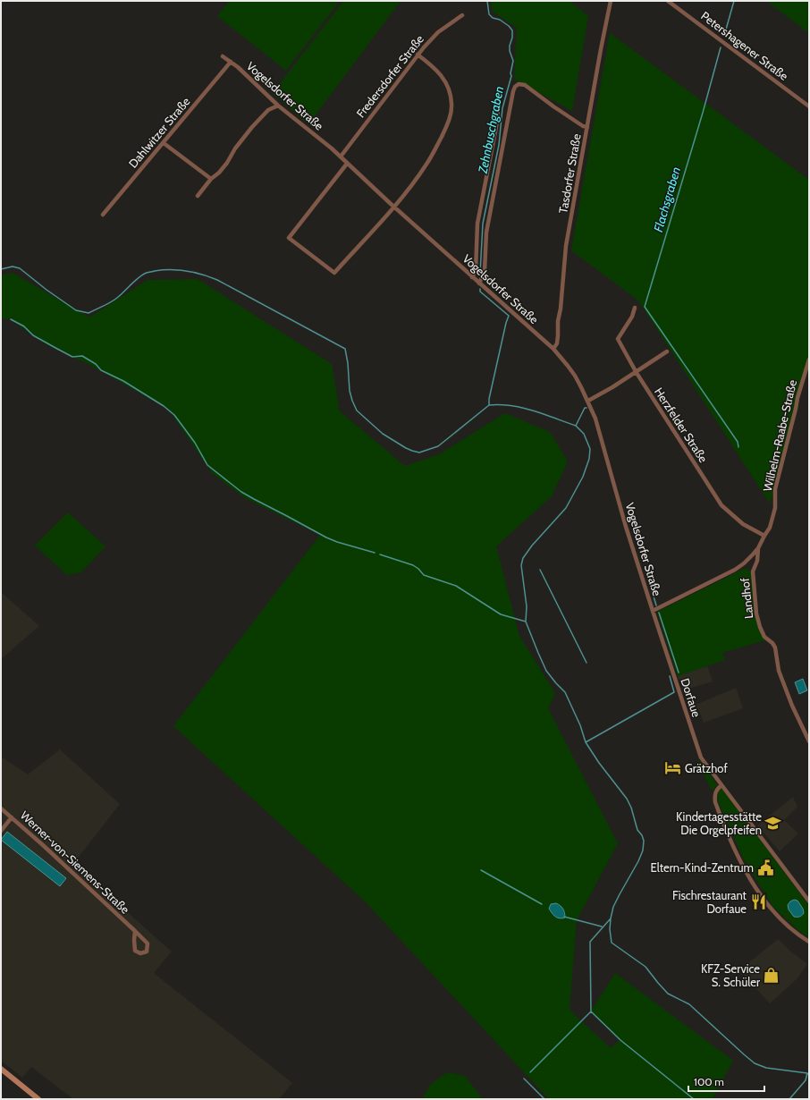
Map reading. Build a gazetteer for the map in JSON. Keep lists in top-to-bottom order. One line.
{"streets":{"street":["Petershagener Straße","Fredersdorfer Straße","Vogelsdorfer Straße","Dahlwitzer Straße","Tasdorfer Straße","Herzfelder Straße","Wilhelm-Raabe-Straße","Landhof","Dorfaue","Werner-von-Siemens-Straße"]},"crossings":[["Fredersdorfer Straße","Vogelsdorfer Straße"],["Vogelsdorfer Straße","Dahlwitzer Straße"],["Vogelsdorfer Straße","Tasdorfer Straße"],["Vogelsdorfer Straße","Dorfaue"],["Herzfelder Straße","Wilhelm-Raabe-Straße"],["Wilhelm-Raabe-Straße","Landhof"]],"water":["Zehnbuschgraben","Flachsgraben"],"places":{"hotel":["Grätzhof"],"school or university":["Kindertagesstätte Die Orgelpfeifen"],"public building":["Eltern-Kind-Zentrum"],"restaurant":["Fischrestaurant Dorfaue"],"shop":["KFZ-Service S. Schüler"]},"scale_bar":"100 m"}
